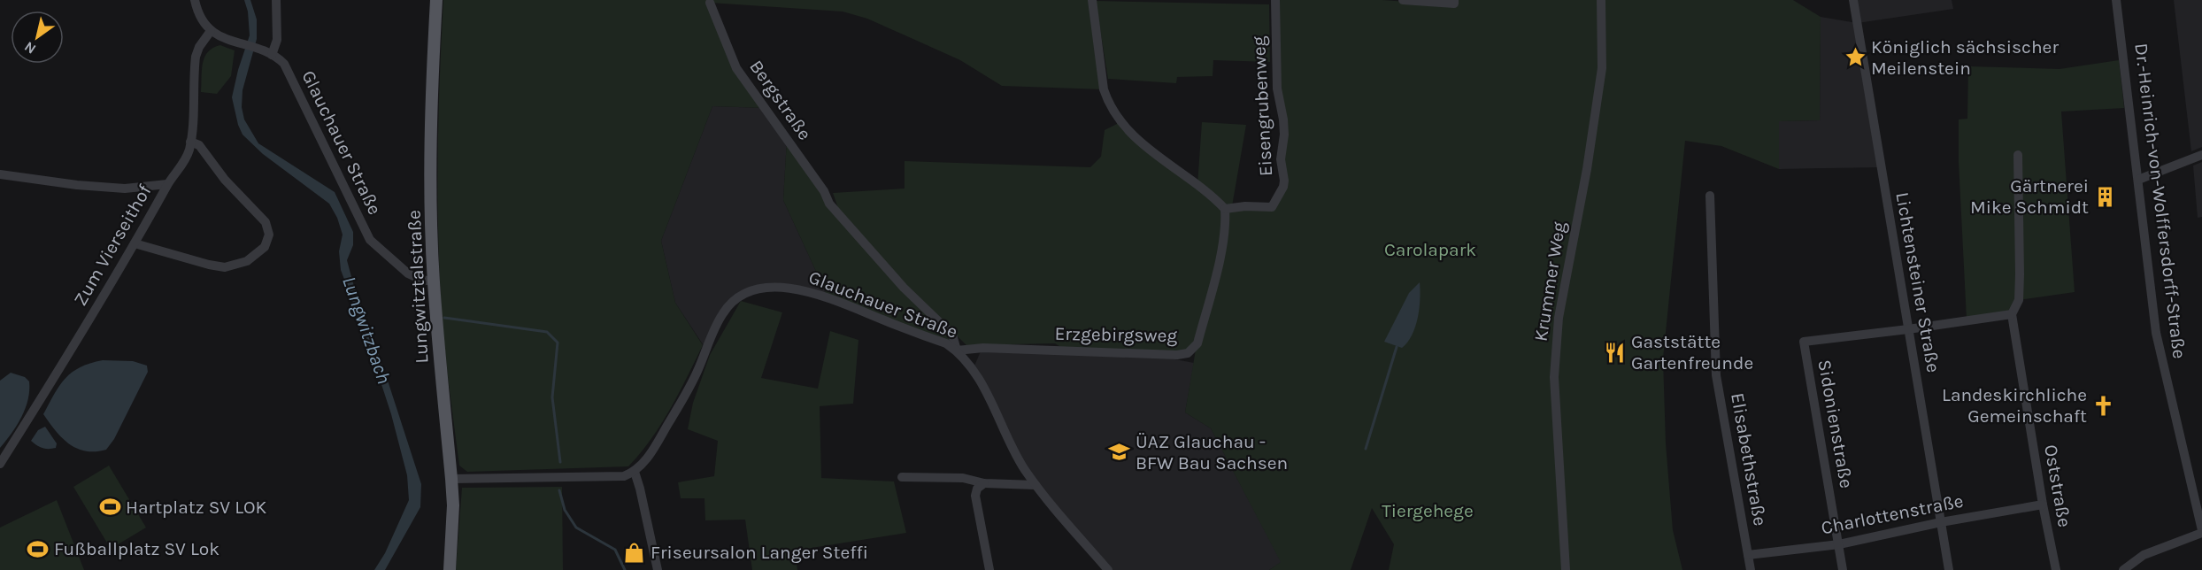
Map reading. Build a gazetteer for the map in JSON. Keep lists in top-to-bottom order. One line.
{"streets":{"main road":["Lungwitztalstraße"],"street":["Bergstraße","Eisengrubenweg","Glauchauer Straße","Dr.-Heinrich-von-Wolffersdorff-Straße","Zum Vierseithof","Krummer Weg","Lichtensteiner Straße","Erzgebirgsweg","Sidonienstraße","Elisabethstraße","Oststraße","Charlottenstraße"]},"crossings":[["Bergstraße","Glauchauer Straße"],["Bergstraße","Erzgebirgsweg"],["Eisengrubenweg","Erzgebirgsweg"],["Glauchauer Straße","Zum Vierseithof"],["Glauchauer Straße","Lungwitztalstraße"],["Glauchauer Straße","Erzgebirgsweg"],["Lichtensteiner Straße","Sidonienstraße"],["Lichtensteiner Straße","Charlottenstraße"],["Sidonienstraße","Charlottenstraße"],["Elisabethstraße","Charlottenstraße"],["Oststraße","Charlottenstraße"]],"water":["Lungwitzbach"],"parks":["Carolapark","Tiergehege"],"places":{"place":["Königlich sächsischer Meilenstein"],"building":["Gärtnerei Mike Schmidt"],"restaurant":["Gaststätte Gartenfreunde"],"church":["Landeskirchliche Gemeinschaft"],"school or university":["ÜAZ Glauchau - BFW Bau Sachsen"],"sports":["Hartplatz SV LOK","Fußballplatz SV Lok"],"shop":["Friseursalon Langer Steffi"]},"north":"bottom left"}
